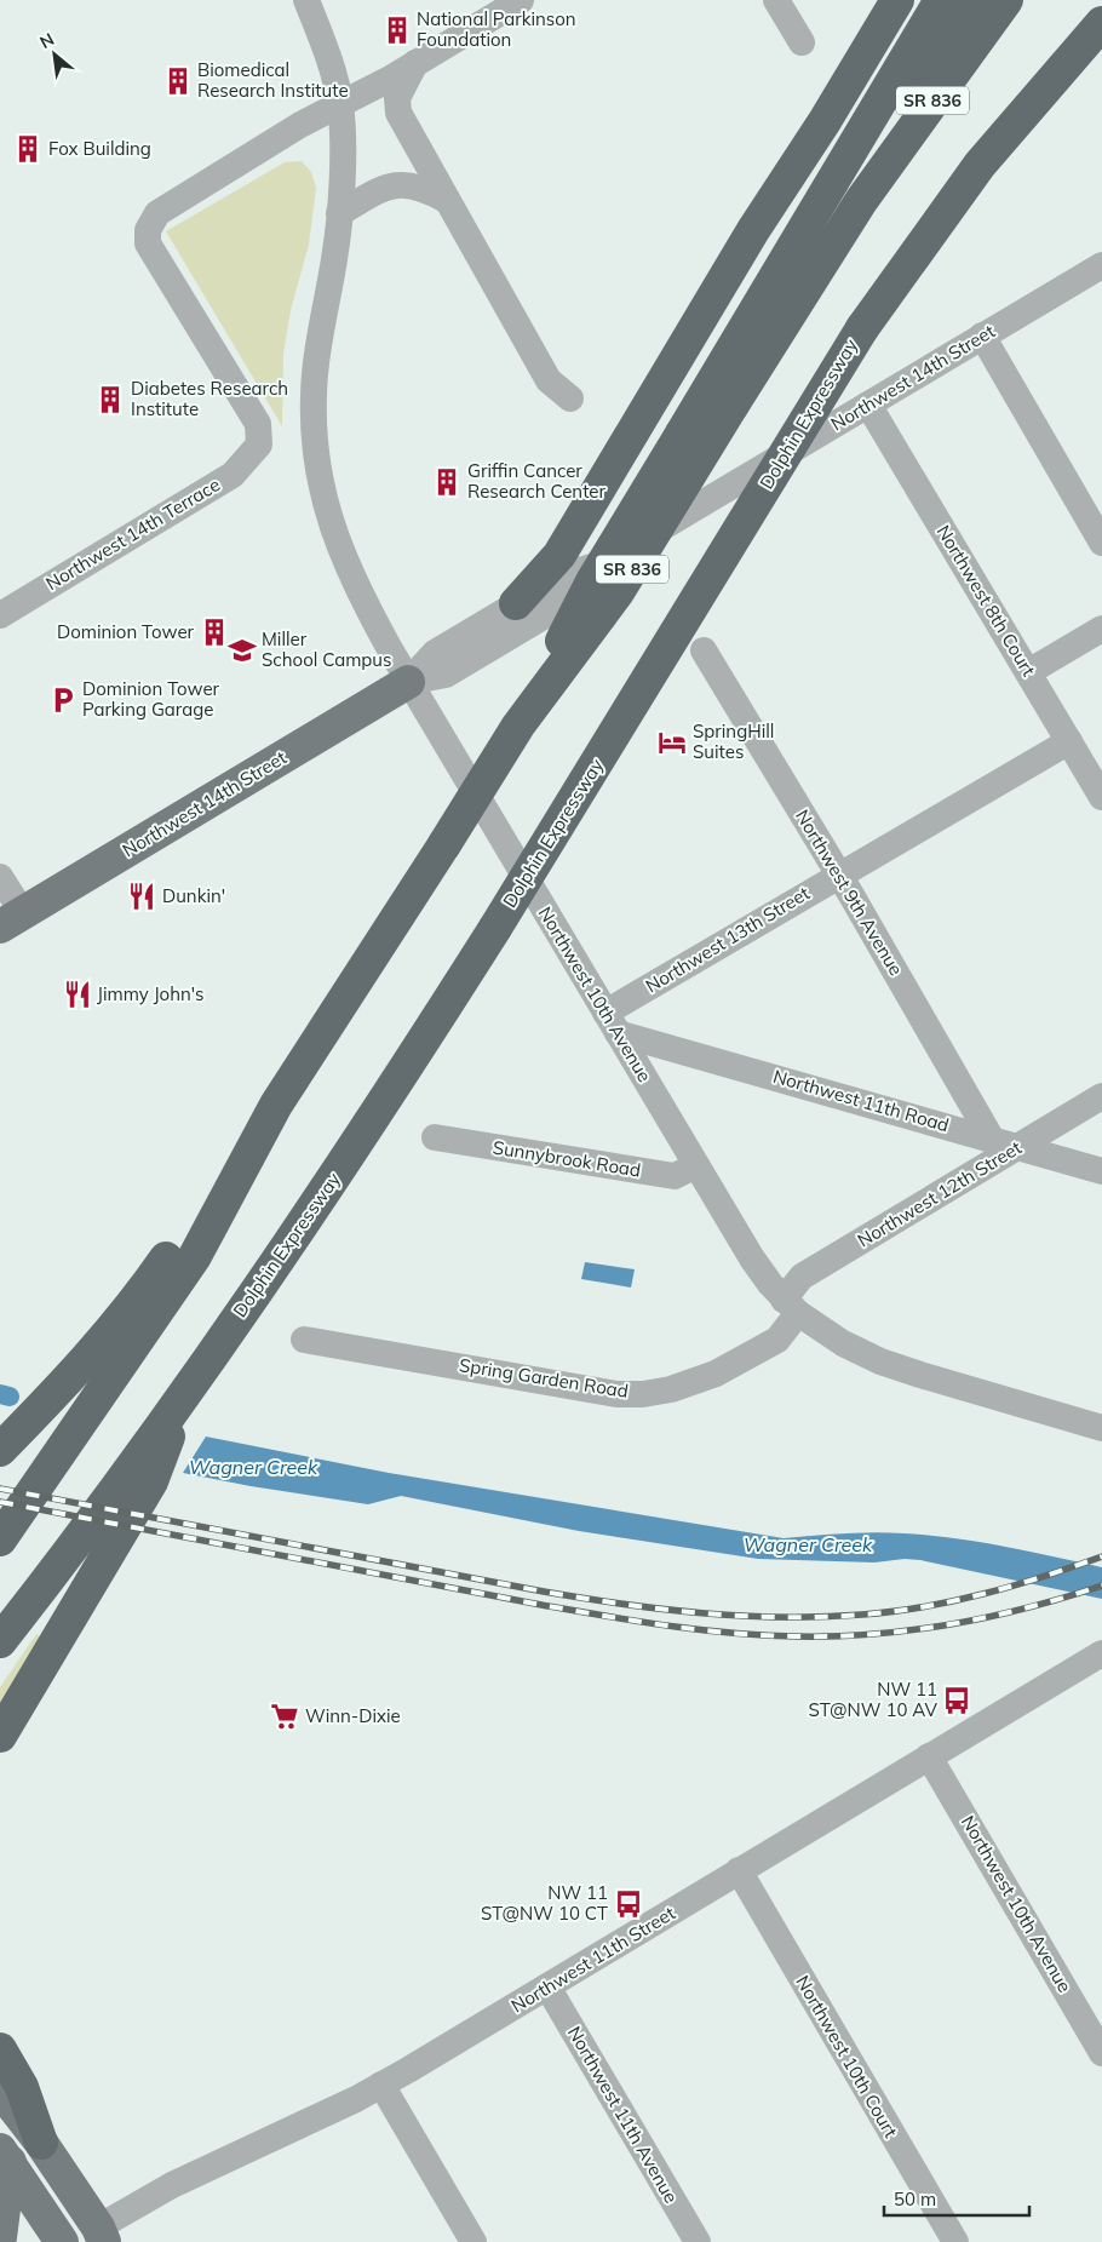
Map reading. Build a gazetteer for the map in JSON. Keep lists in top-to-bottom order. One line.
{"streets":{"highway":["SR 836","Dolphin Expressway"],"main road":["Northwest 14th Street"],"street":["Northwest 14th Terrace","Northwest 8th Court","Northwest 9th Avenue","Northwest 13th Street","Northwest 10th Avenue","Northwest 11th Road","Sunnybrook Road","Northwest 12th Street","Spring Garden Road","Northwest 11th Street","Northwest 10th Court","Northwest 11th Avenue"]},"crossings":[["Northwest 14th Street","Northwest 8th Court"],["Northwest 14th Street","Northwest 10th Avenue"],["Northwest 8th Court","Northwest 13th Street"],["Northwest 9th Avenue","Northwest 13th Street"],["Northwest 9th Avenue","Northwest 11th Road"],["Northwest 13th Street","Northwest 10th Avenue"],["Northwest 13th Street","Northwest 11th Road"],["Northwest 10th Avenue","Northwest 11th Road"],["Northwest 10th Avenue","Sunnybrook Road"],["Northwest 10th Avenue","Northwest 12th Street"],["Northwest 10th Avenue","Spring Garden Road"],["Northwest 10th Avenue","Northwest 11th Street"],["Northwest 11th Road","Northwest 12th Street"],["Northwest 12th Street","Spring Garden Road"],["Northwest 11th Street","Northwest 10th Court"],["Northwest 11th Street","Northwest 11th Avenue"]],"water":["Wagner Creek"],"places":{"building":["National Parkinson Foundation","Biomedical Research Institute","Fox Building","Diabetes Research Institute","Griffin Cancer Research Center","Dominion Tower"],"school or university":["Miller School Campus"],"parking":["Dominion Tower Parking Garage"],"hotel":["SpringHill Suites"],"restaurant":["Dunkin'","Jimmy John's"],"bus stop":["NW 11 ST@NW 10 AV","NW 11 ST@NW 10 CT"],"supermarket":["Winn-Dixie"]},"scale_bar":"50 m","north":"top left"}
